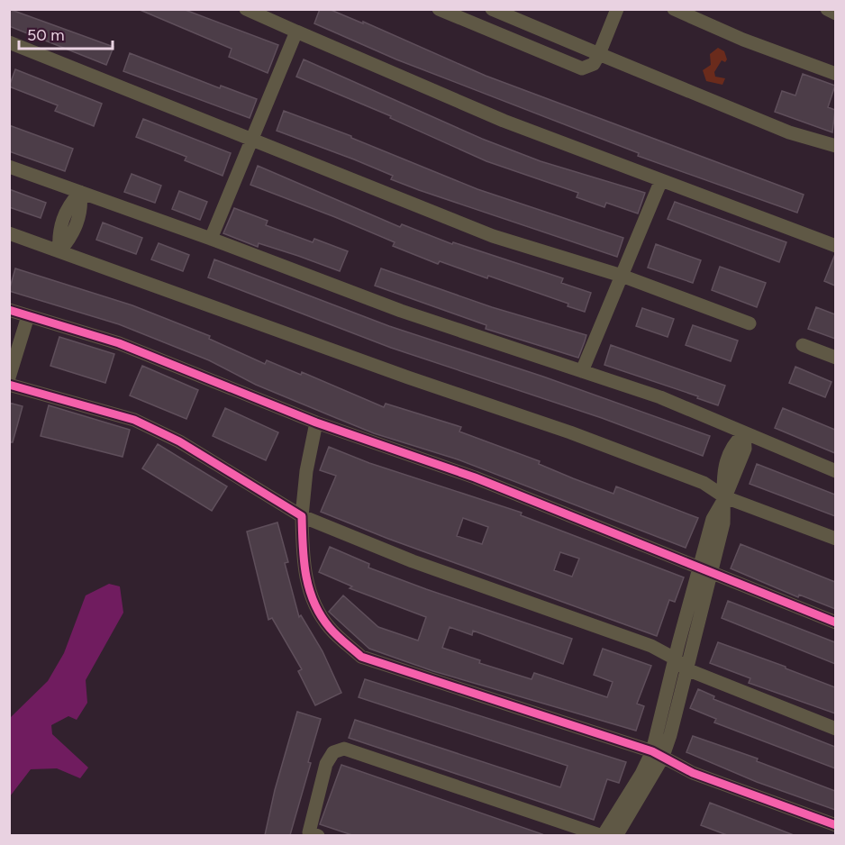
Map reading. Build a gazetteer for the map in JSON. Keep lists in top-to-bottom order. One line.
{"scale_bar":"50 m"}
